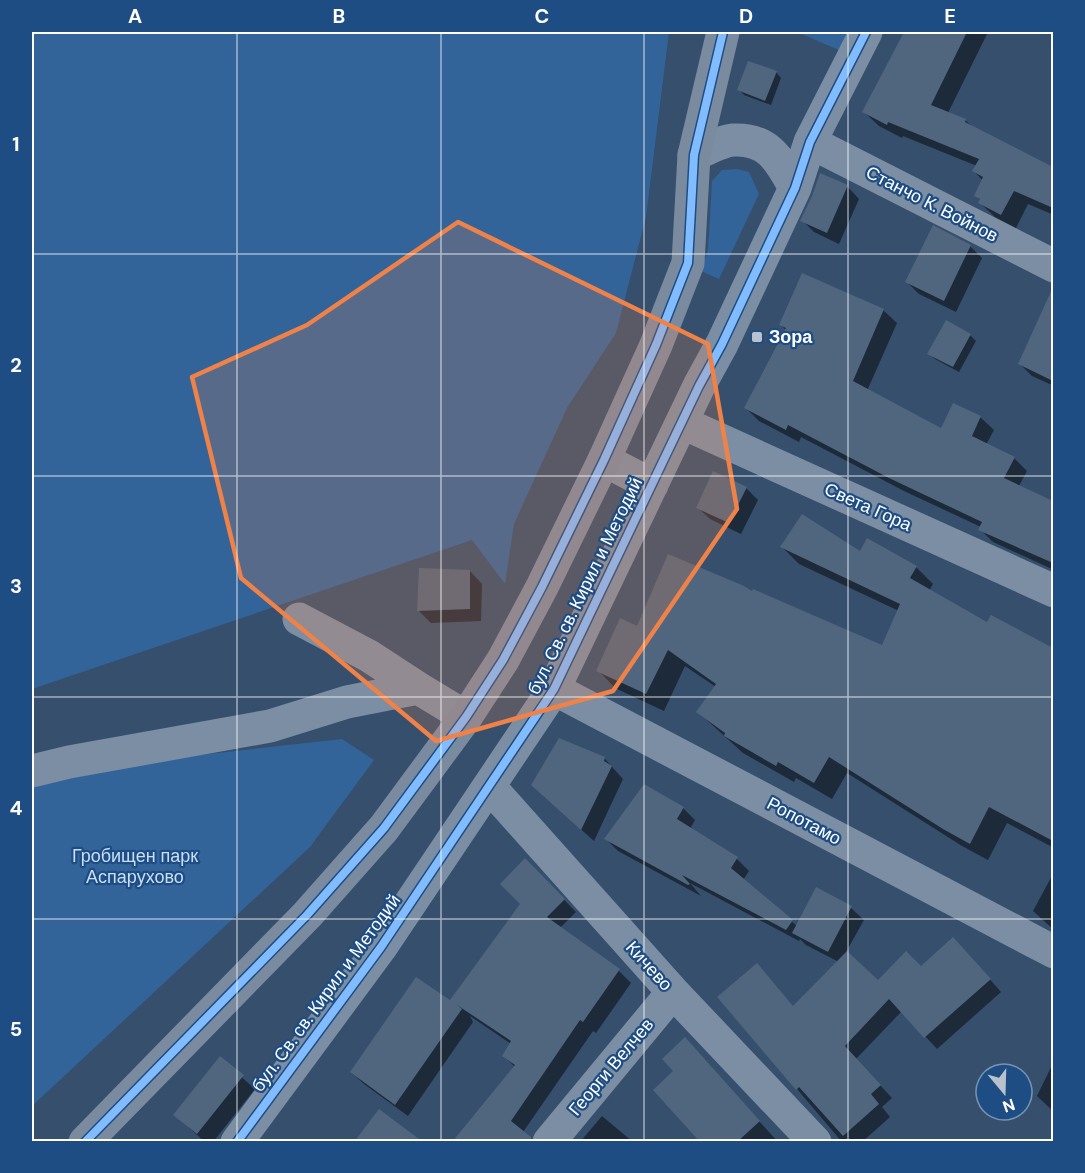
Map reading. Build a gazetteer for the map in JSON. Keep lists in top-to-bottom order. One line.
{"streets":{"main road":["бул. Св. св. Кирил и Методий"],"street":["Станчо К. Войнов","Света Гора","Ропотамо","Кичево","Георги Велчев"]},"crossings":[["Станчо К. Войнов","бул. Св. св. Кирил и Методий"],["Света Гора","бул. Св. св. Кирил и Методий"],["бул. Св. св. Кирил и Методий","Ропотамо"],["бул. Св. св. Кирил и Методий","Кичево"],["Кичево","Георги Велчев"]],"parks":["Гробищен парк Аспарухово"],"places":{"transit":["Зора"]},"north":"bottom","grid":{"columns":["A","B","C","D","E"],"rows":["1","2","3","4","5"]}}
